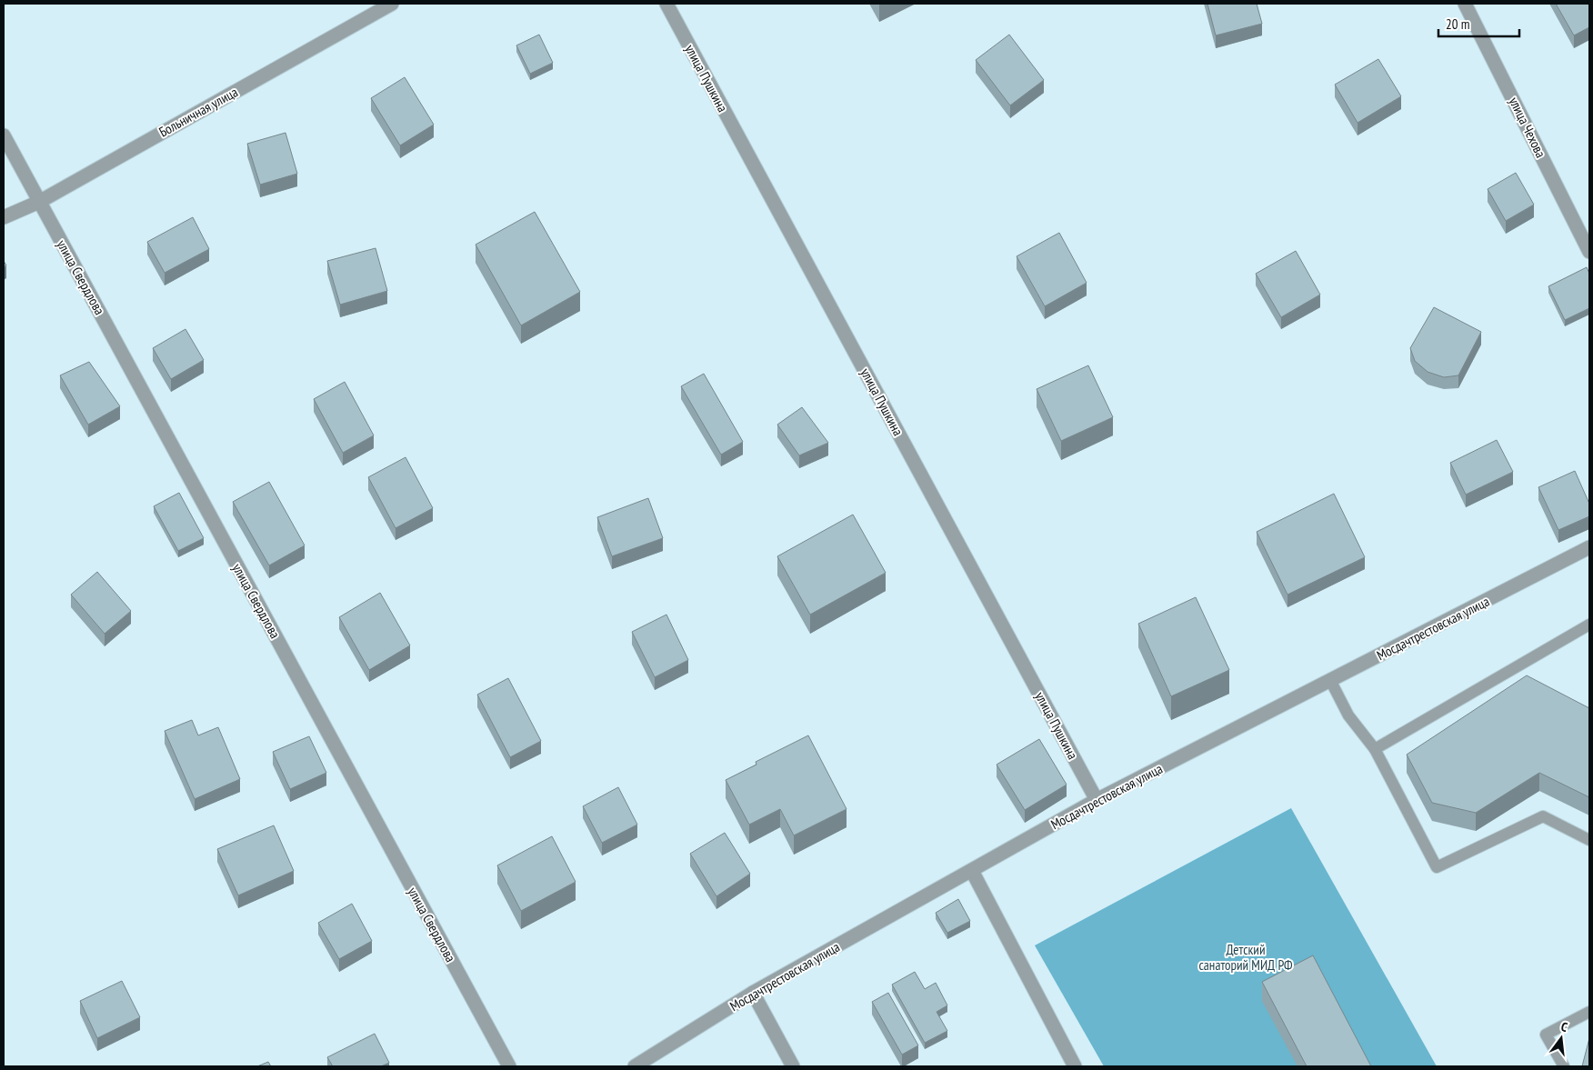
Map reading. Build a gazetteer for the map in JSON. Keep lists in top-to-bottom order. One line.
{"streets":{"street":["улица Пушкина","Больничная улица","улица Чехова","улица Свердлова","Мосдачтрестовская улица"]},"crossings":[["улица Пушкина","Мосдачтрестовская улица"],["Больничная улица","улица Свердлова"]],"parks":["Детский санаторий МИД РФ"],"scale_bar":"20 m","north":"top"}
